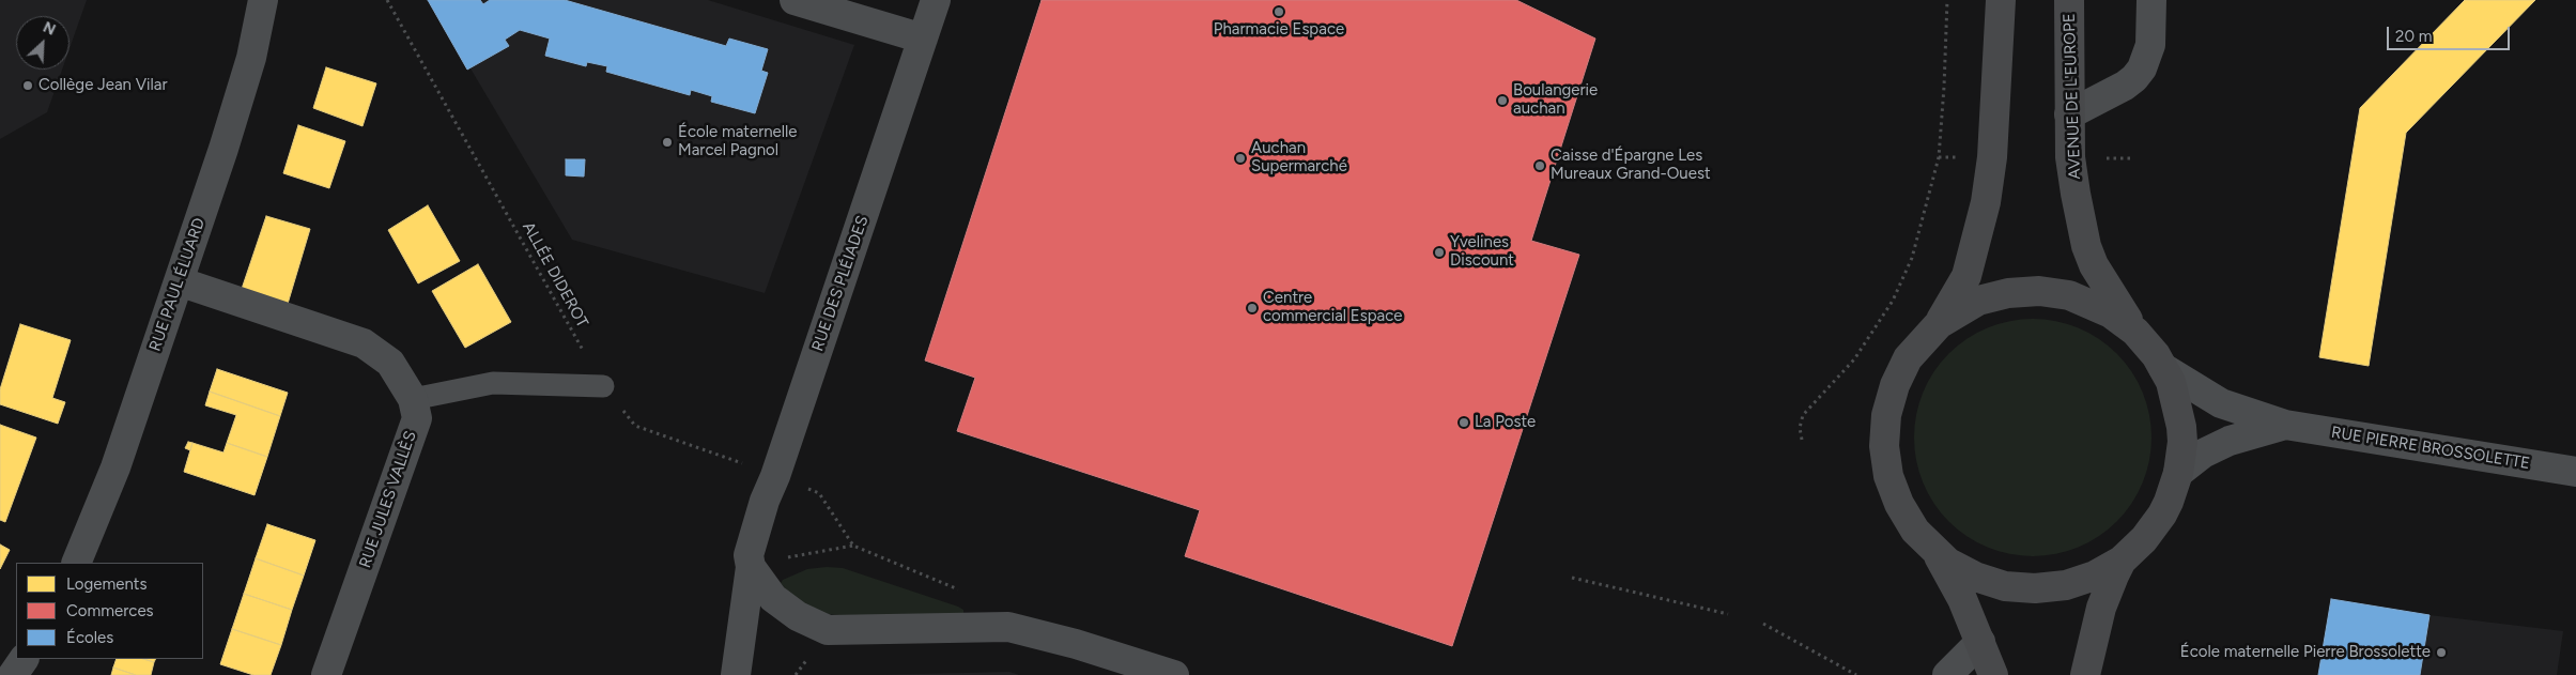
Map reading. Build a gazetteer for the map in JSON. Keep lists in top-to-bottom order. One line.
{"streets":{"main road":["AVENUE DE L'EUROPE"],"street":["RUE DES PLÉIADES","RUE PAUL ÉLUARD","RUE PIERRE BROSSOLETTE","RUE JULES VALLÈS"],"path":["ALLÉE DIDEROT"]},"crossings":[["ALLÉE DIDEROT","RUE DES PLÉIADES"],["RUE PAUL ÉLUARD","RUE JULES VALLÈS"]],"places":["Pharmacie Espace","Collège Jean Vilar","Boulangerie auchan","École maternelle Marcel Pagnol","Auchan Supermarché","Caisse d'Épargne Les Mureaux Grand-Ouest","Yvelines Discount","Centre commercial Espace","La Poste","École maternelle Pierre Brossolette"],"legend":["Logements","Commerces","Écoles"],"scale_bar":"20 m","north":"top right"}
